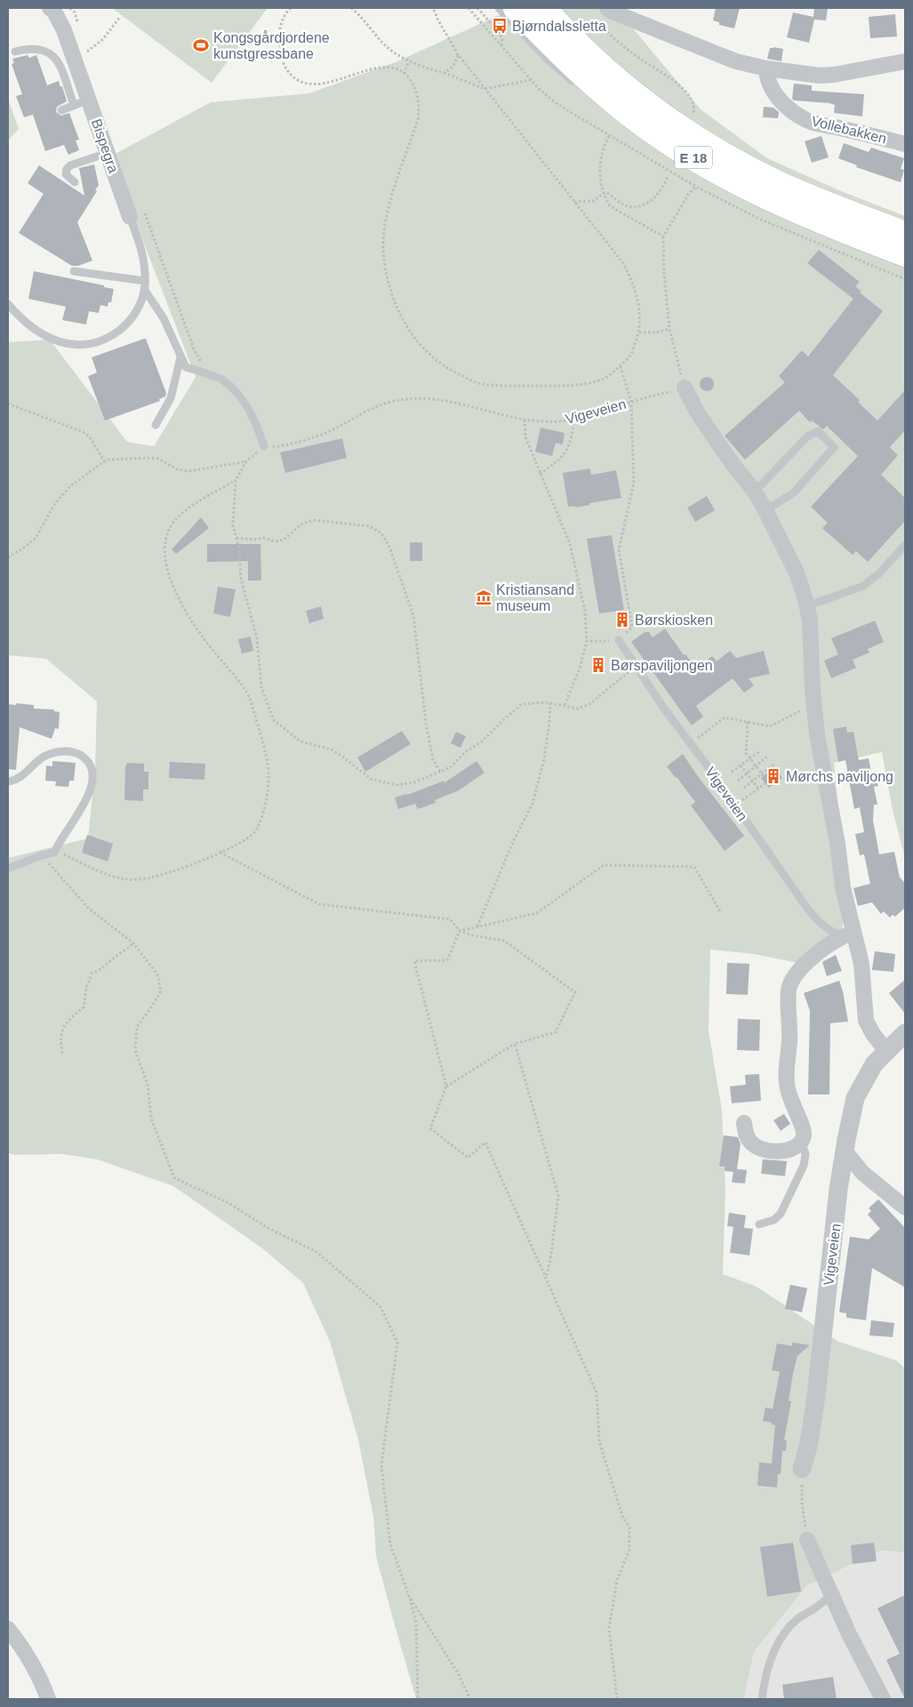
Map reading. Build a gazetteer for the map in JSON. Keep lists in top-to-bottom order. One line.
{"streets":{"highway":["E 18"],"street":["Vollebakken","Bispegra","Vigeveien"]},"crossings":[["Bispegra","Vigeveien"]],"places":{"bus stop":["Bjørndalssletta"],"sports":["Kongsgårdjordene kunstgressbane"],"museum":["Kristiansand museum"],"building":["Børskiosken","Børspaviljongen","Mørchs paviljong"]}}
